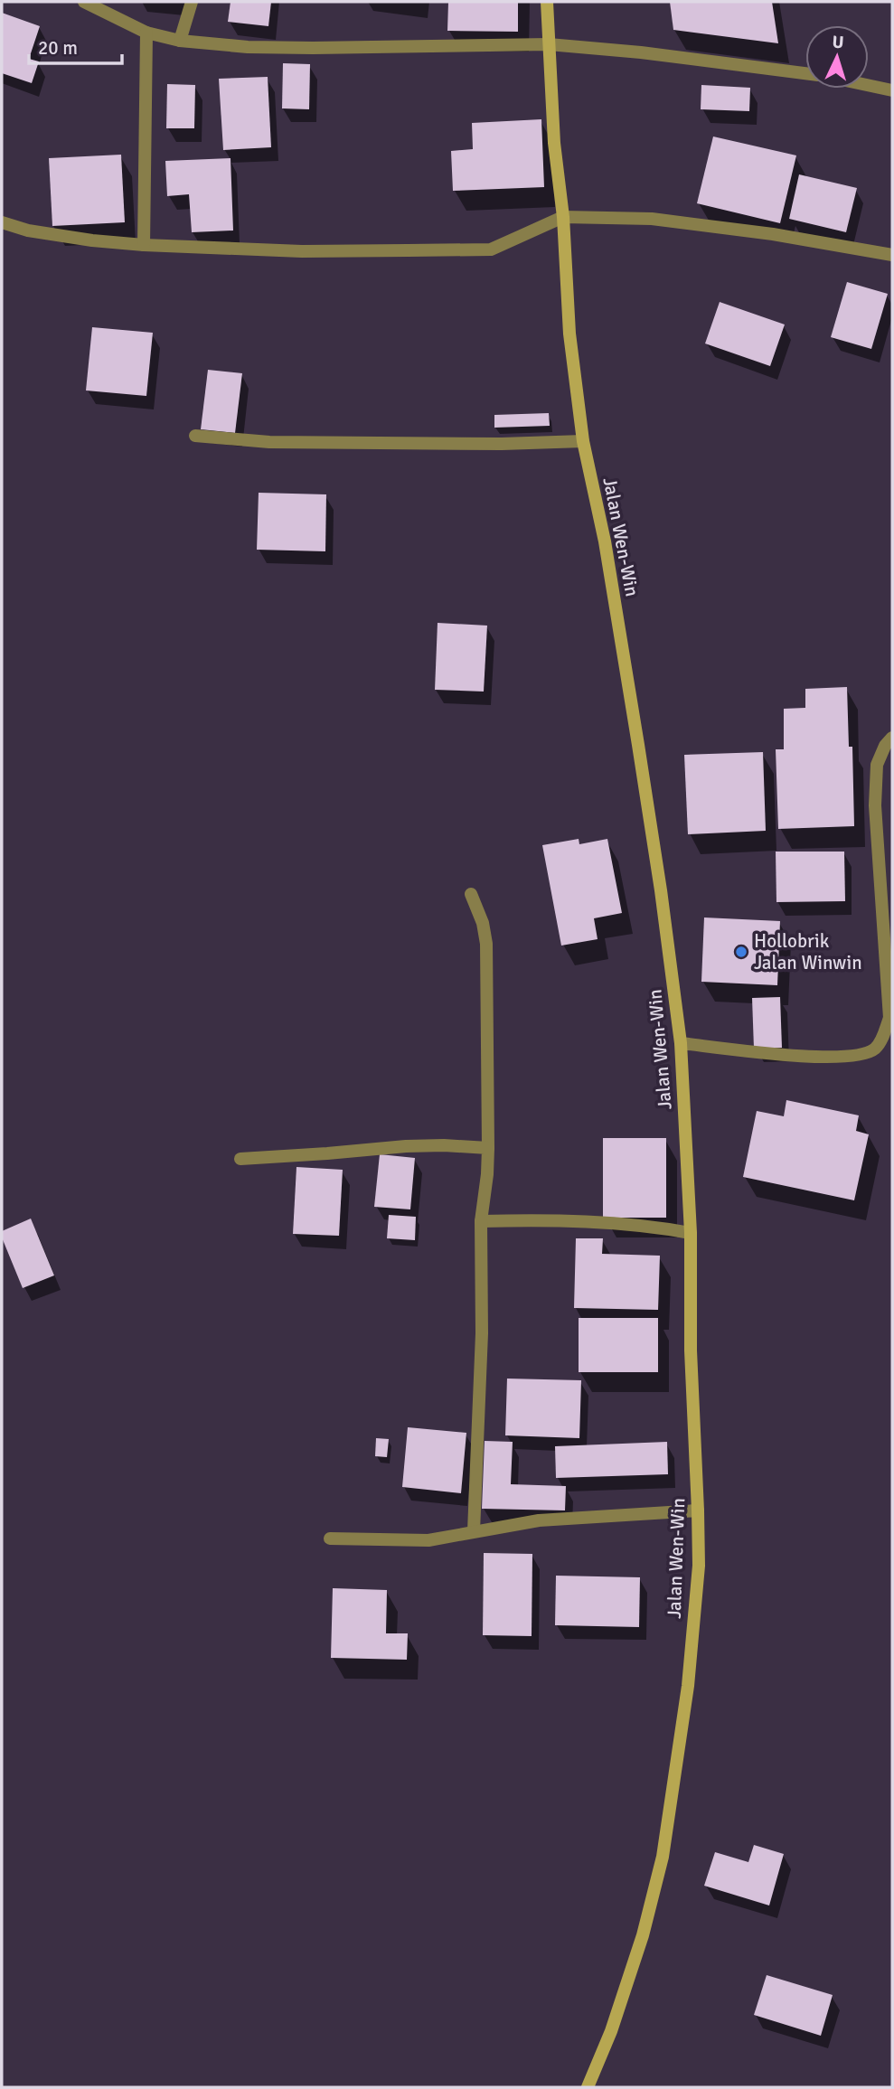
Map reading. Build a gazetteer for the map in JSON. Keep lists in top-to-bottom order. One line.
{"streets":{"street":["Jalan Wen-Win"]},"places":["Hollobrik Jalan Winwin"],"scale_bar":"20 m","north":"top"}
